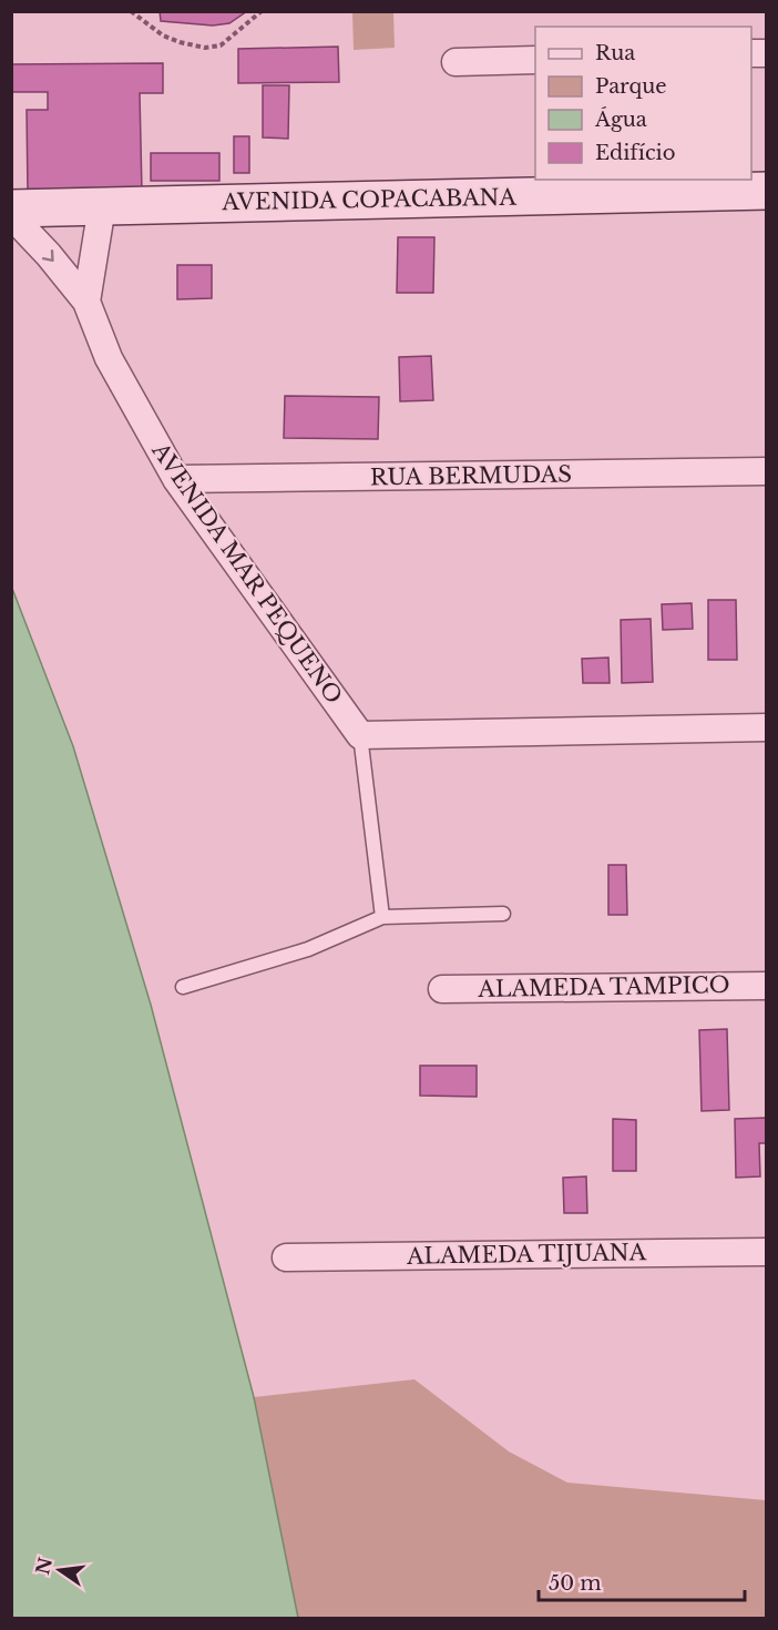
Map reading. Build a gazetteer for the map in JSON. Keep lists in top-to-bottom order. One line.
{"streets":{"street":["AVENIDA COPACABANA","RUA BERMUDAS","AVENIDA MAR PEQUENO","ALAMEDA TAMPICO","ALAMEDA TIJUANA"]},"crossings":[["RUA BERMUDAS","AVENIDA MAR PEQUENO"]],"legend":["Rua","Parque","Água","Edifício"],"scale_bar":"50 m","north":"left"}
